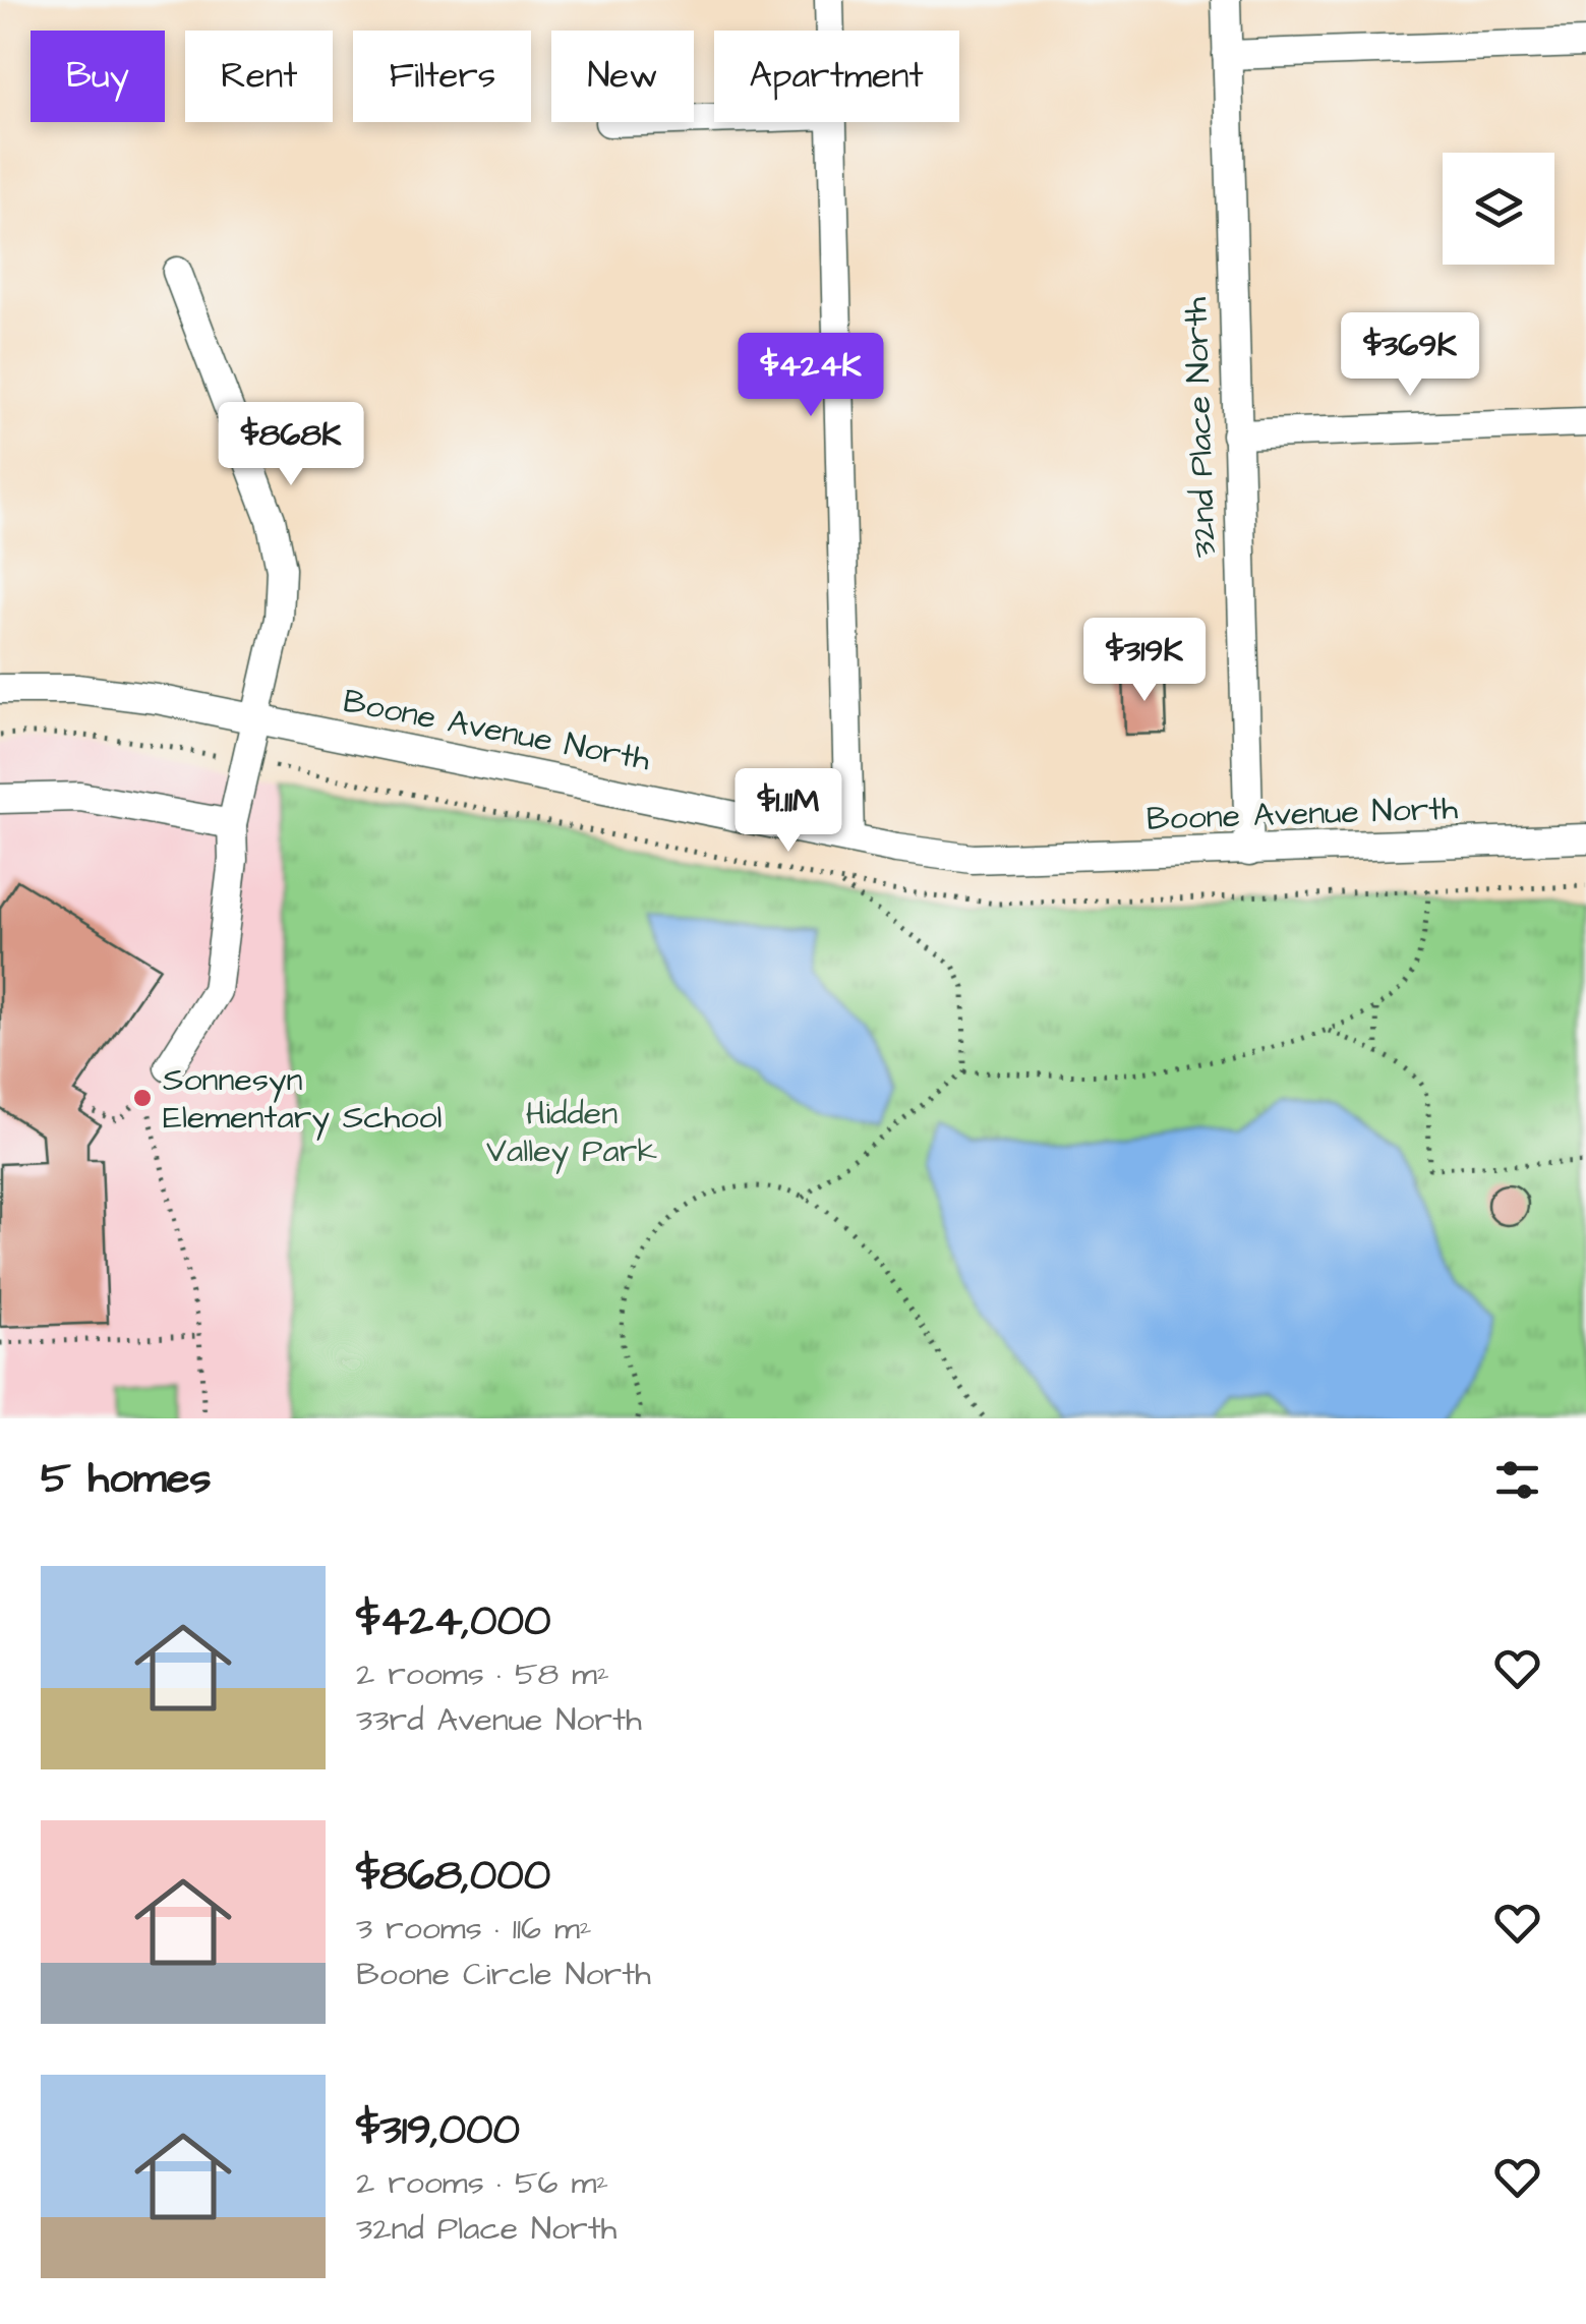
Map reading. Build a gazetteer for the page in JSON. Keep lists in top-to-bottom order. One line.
{"streets":{"street":["32nd Place North","Boone Avenue North"]},"crossings":[["32nd Place North","Boone Avenue North"]],"parks":["Hidden Valley Park"],"places":["Sonnesyn Elementary School"],"page":{"chip":["Buy","Rent","Filters","New","Apartment"],"price":["$369K","$424K","$868K","$319K","$1.11M"],"heading":"5 homes","list":[{"name":"$424,000","note":"2 rooms · 58 m² · 33rd Avenue North"},{"name":"$868,000","note":"3 rooms · 116 m² · Boone Circle North"},{"name":"$319,000","note":"2 rooms · 56 m² · 32nd Place North"}]}}
